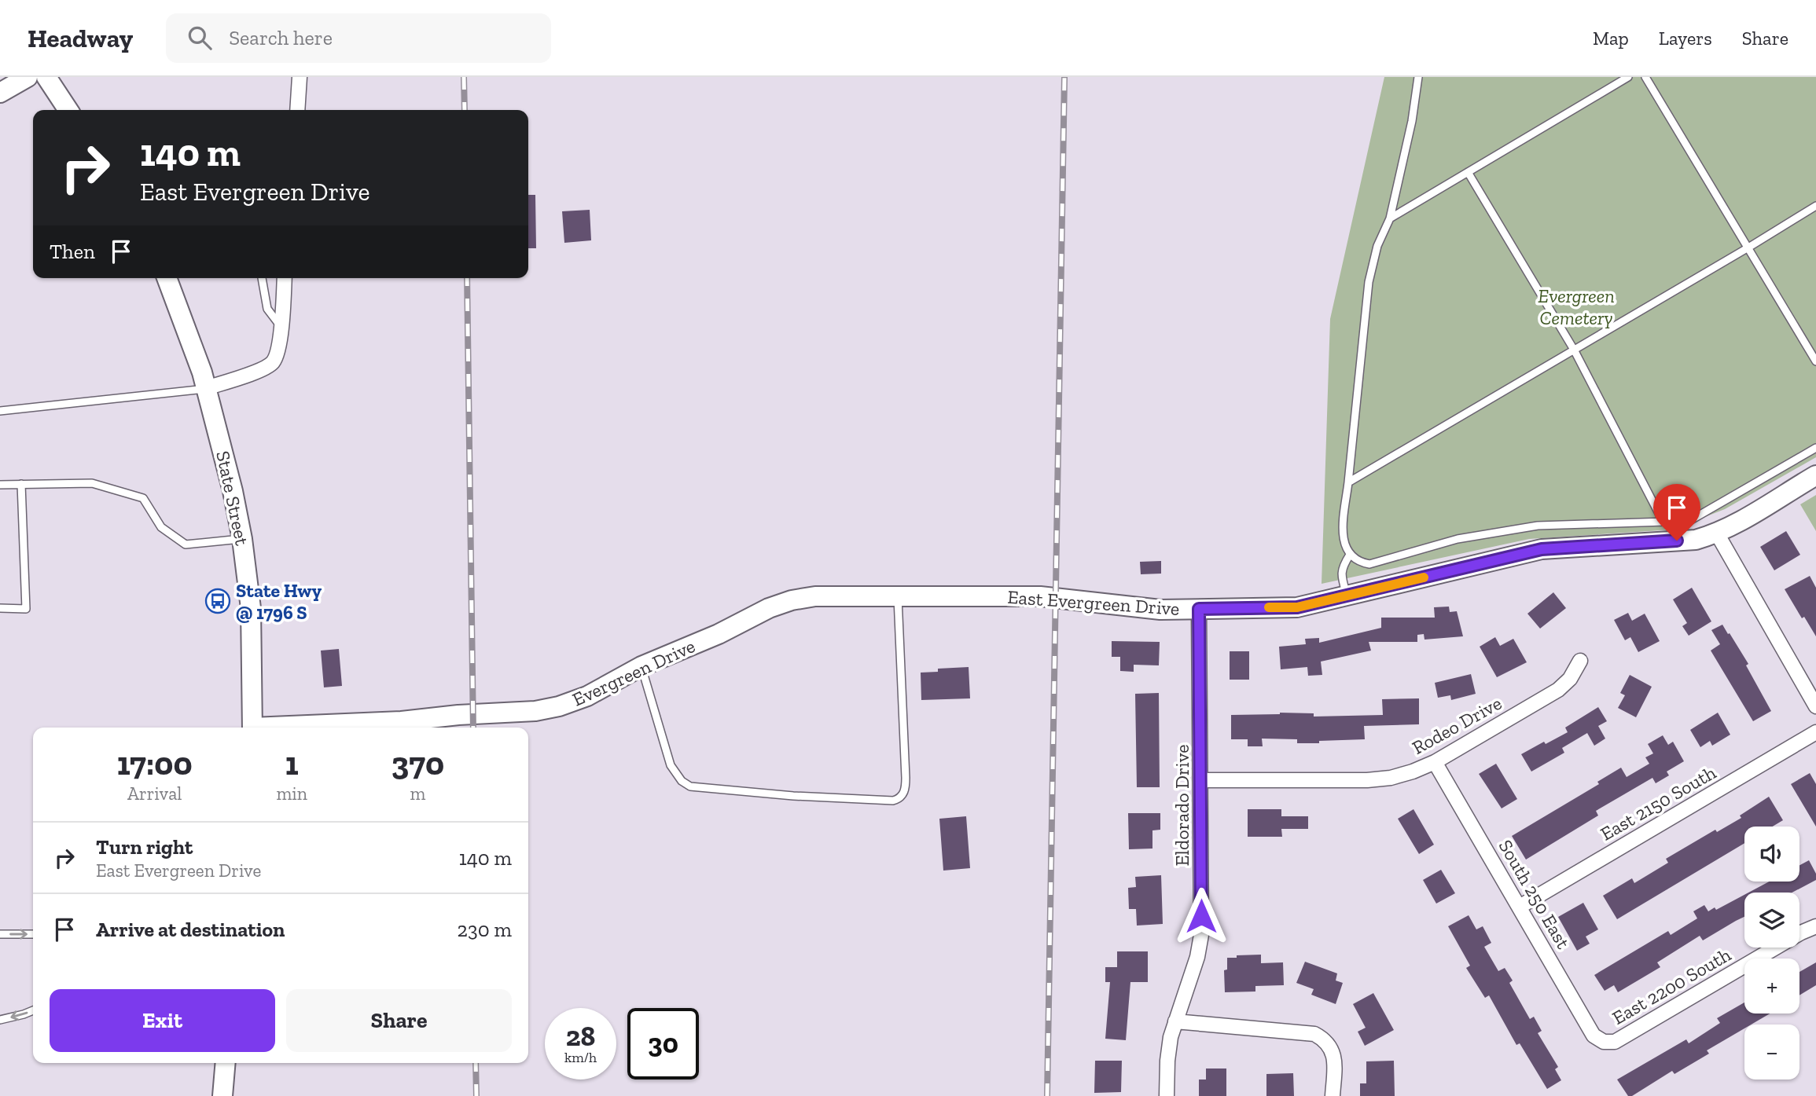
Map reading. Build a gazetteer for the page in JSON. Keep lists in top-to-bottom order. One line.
{"streets":{"street":["State Street","East Evergreen Drive","Evergreen Drive","Rodeo Drive","East 2150 South","Eldorado Drive","South 250 East","East 2200 South"]},"crossings":[["East Evergreen Drive","Evergreen Drive"],["East Evergreen Drive","Eldorado Drive"],["Rodeo Drive","Eldorado Drive"],["Rodeo Drive","South 250 East"],["East 2150 South","South 250 East"],["South 250 East","East 2200 South"]],"parks":["Evergreen Cemetery"],"places":{"bus stop":["State Hwy @ 1796 S"]},"page":{"header":"Headway","search":"Search here","nav":["Map","Layers","Share"],"turn":["140 m","East Evergreen Drive"],"then":"Then","eta":["17:00","Arrival","1","min","370","m"],"list":[{"name":"Turn right","note":"East Evergreen Drive","value":"140 m"},{"name":"Arrive at destination","value":"230 m"}],"map_buttons":["+","−"],"buttons":["Exit","Share"],"speed":"28 km/h","limit":"30"}}
